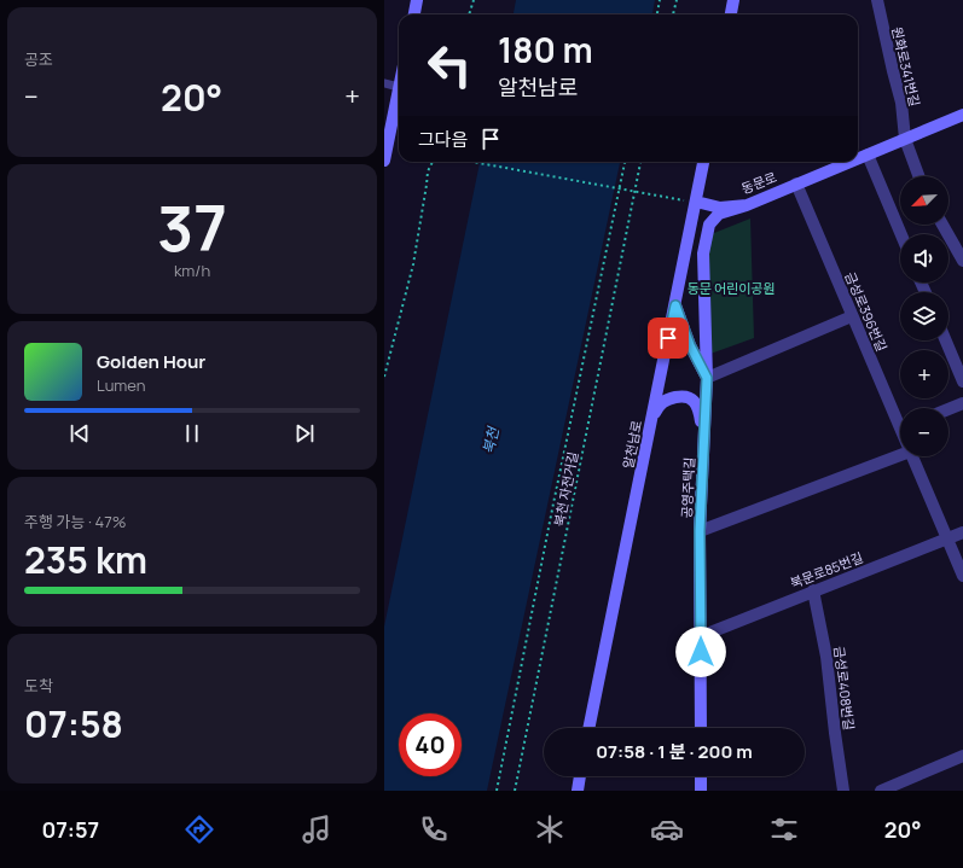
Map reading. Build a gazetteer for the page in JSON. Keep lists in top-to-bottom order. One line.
{"streets":{"street":["원화로341번길","동문로","금성로396번길","알천남로","공영주택길","북문로85번길","금성로408번길"],"path":["북천 자전거길"]},"crossings":[["원화로341번길","동문로"],["동문로","금성로396번길"],["동문로","알천남로"],["동문로","공영주택길"],["금성로396번길","북문로85번길"],["공영주택길","북문로85번길"],["북문로85번길","금성로408번길"]],"water":["북천"],"parks":["동문 어린이공원"],"north":"bottom left","page":{"tile":["공조",["37","km/h"],["주행 가능 · 47%","235 km"],["도착","07:58"]],"turn":["180 m","알천남로"],"heat":["−","20°","+"],"then":"그다음","map_buttons":["+","−"],"song":["Golden Hour","Lumen"],"limit":"40","trip":"07:58 · 1 분 · 200 m","tabs":["07:57","20°"]}}
